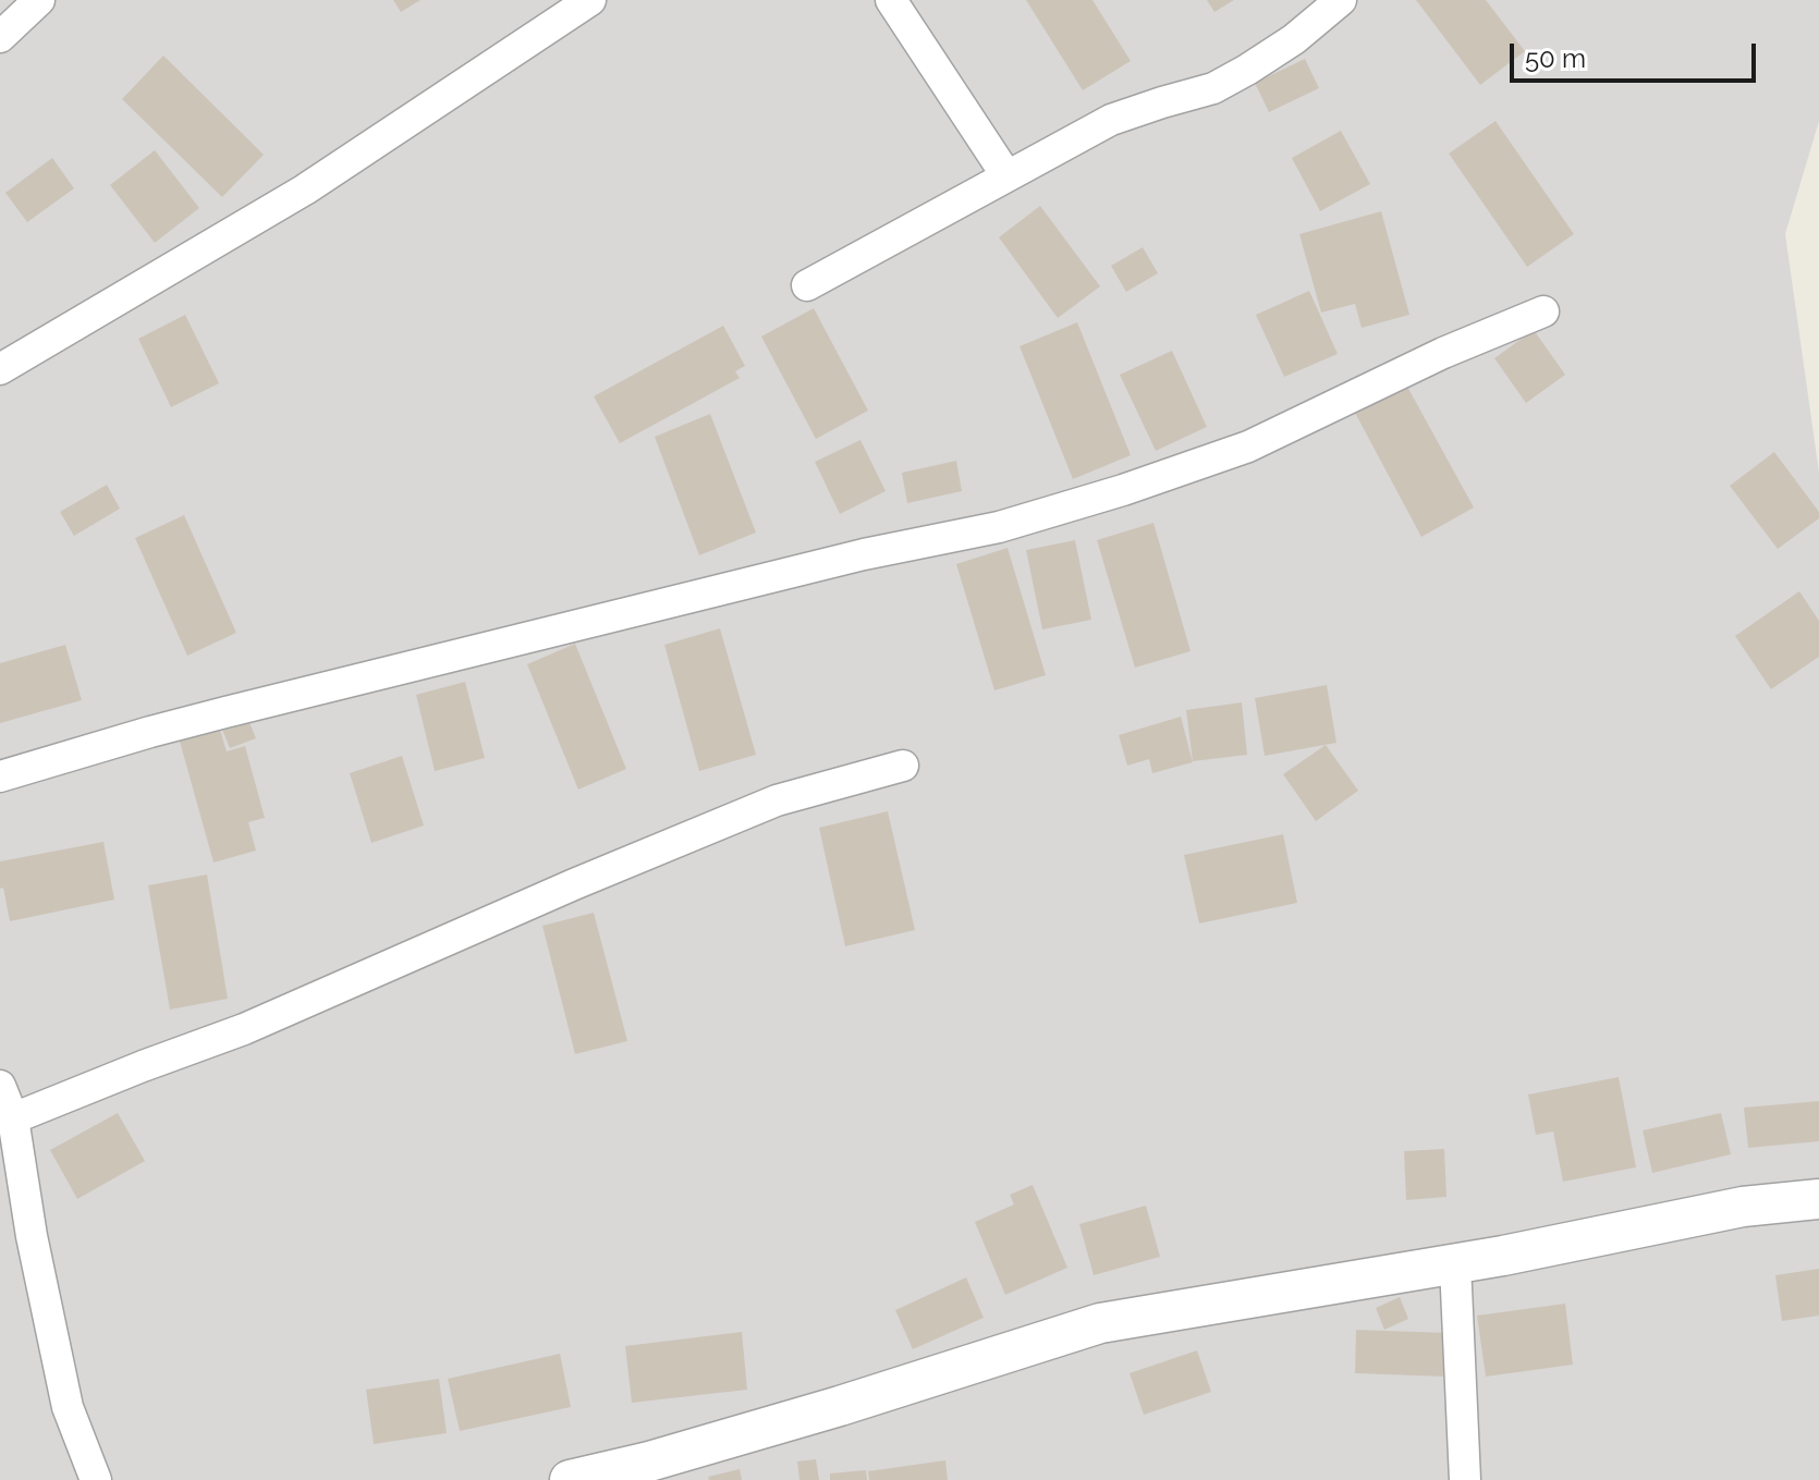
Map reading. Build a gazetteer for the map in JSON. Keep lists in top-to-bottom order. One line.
{"scale_bar":"50 m"}
